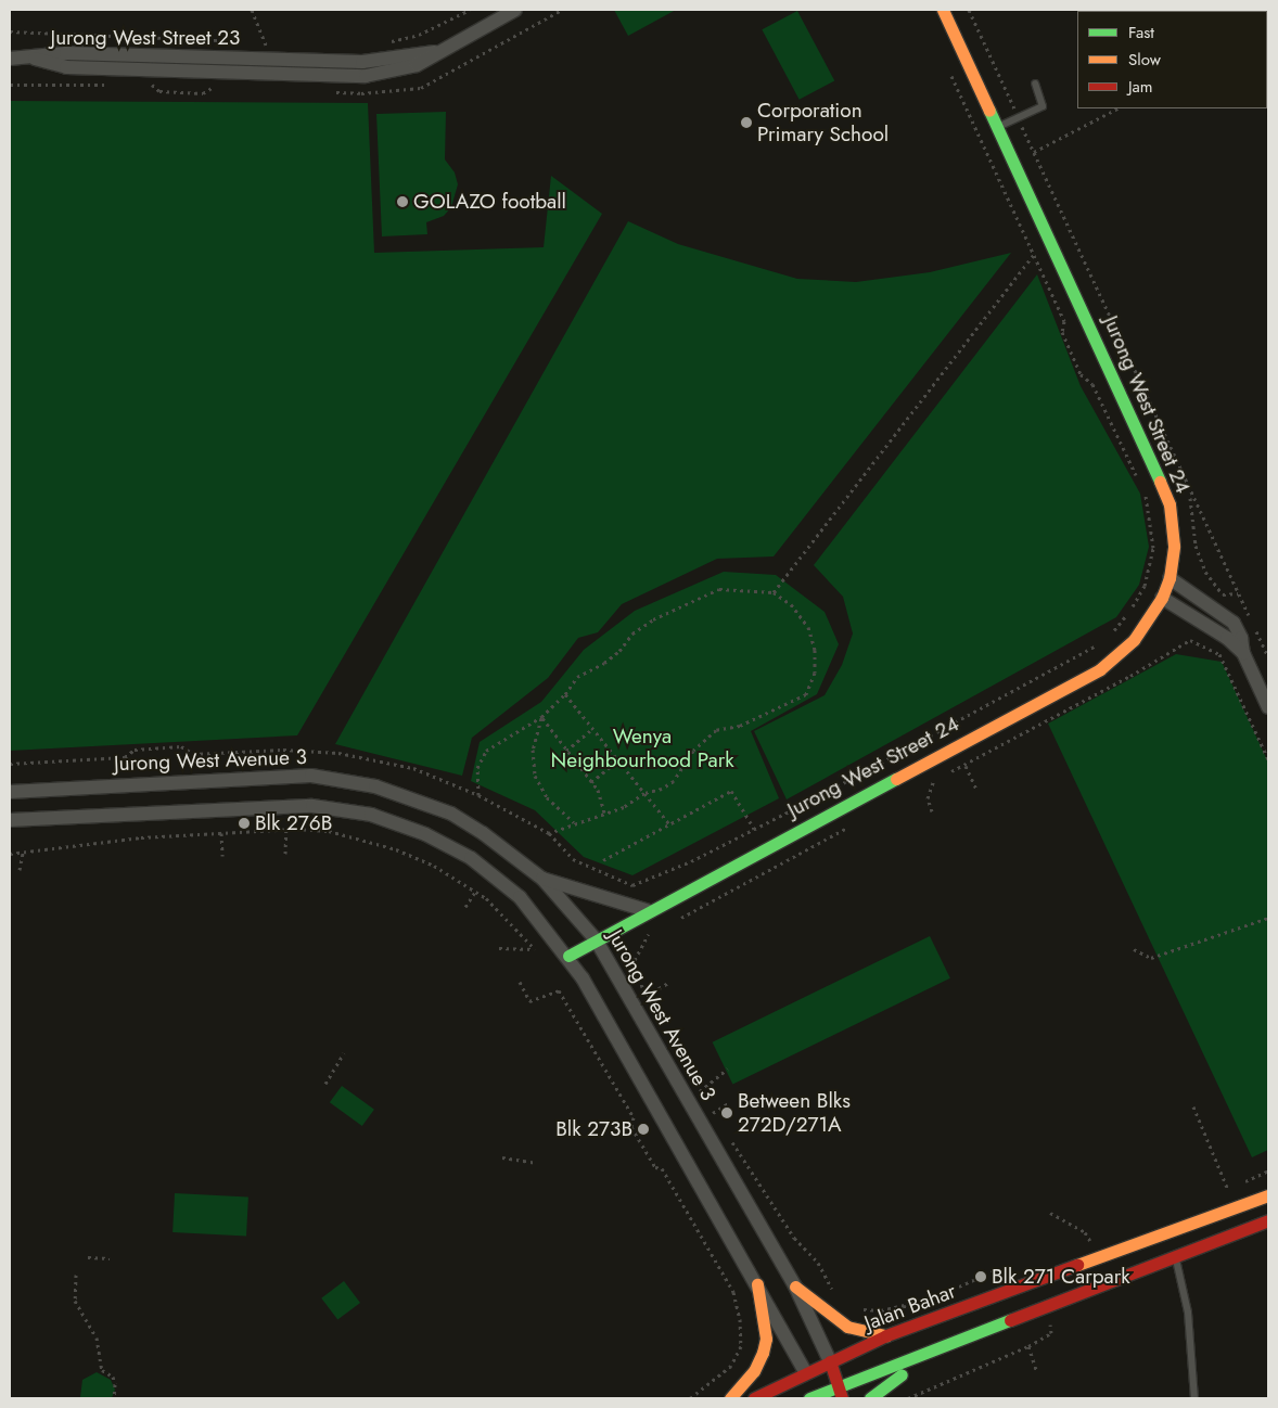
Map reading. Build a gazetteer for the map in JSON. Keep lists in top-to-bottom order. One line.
{"streets":{"main road":["Jurong West Street 24","Jurong West Avenue 3","Jalan Bahar"],"street":["Jurong West Street 23"]},"crossings":[["Jurong West Street 24","Jurong West Avenue 3"],["Jurong West Avenue 3","Jalan Bahar"]],"parks":["Wenya Neighbourhood Park"],"places":["Corporation Primary School","GOLAZO football","Blk 276B","Between Blks 272D/271A","Blk 273B","Blk 271 Carpark"],"legend":["Fast","Slow","Jam"]}
